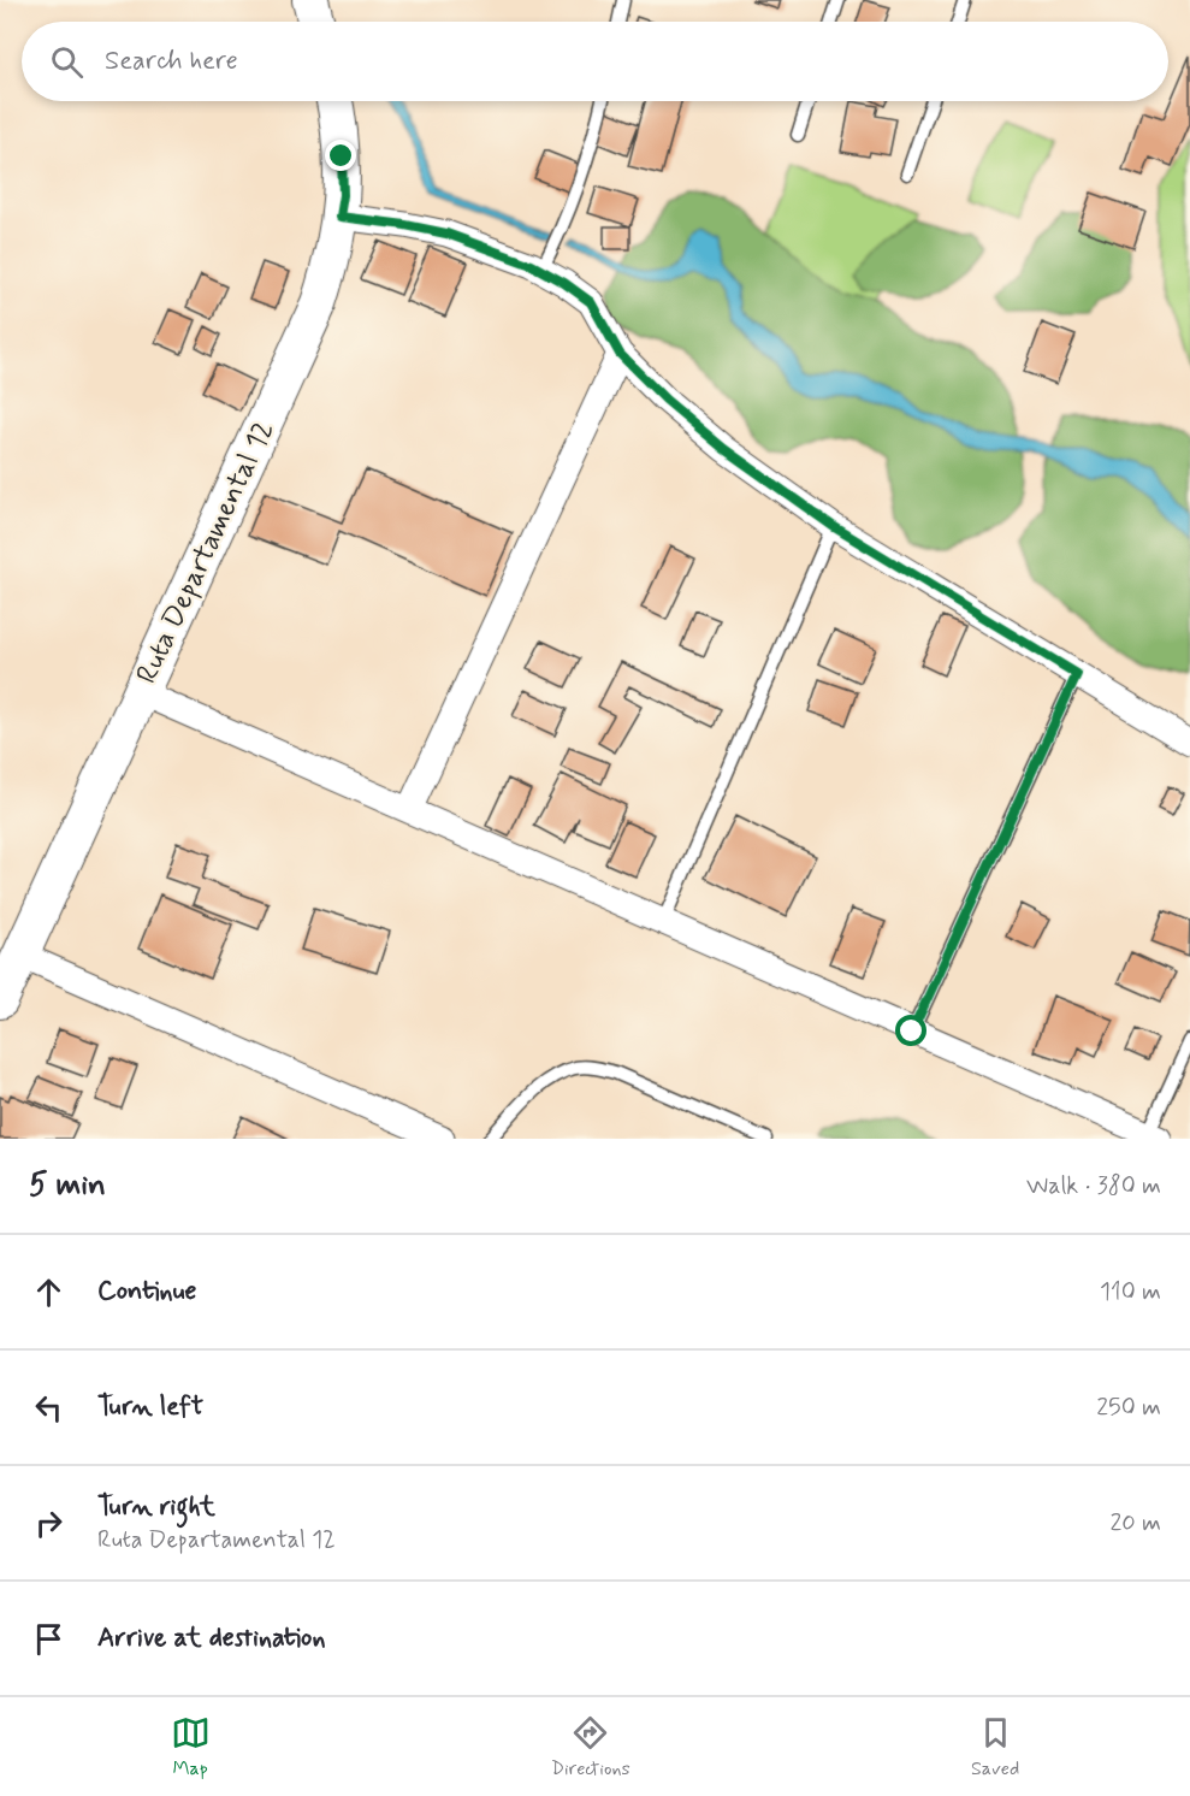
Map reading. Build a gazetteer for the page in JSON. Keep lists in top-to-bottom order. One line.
{"streets":{"main road":["Ruta Departamental 12"]},"page":{"search":"Search here","heading":["5 min","Walk · 380 m"],"list":[["Continue","110 m"],["Turn left","250 m"],["Turn right","Ruta Departamental 12","20 m"],"Arrive at destination"],"nav":["Map","Directions","Saved"]}}
